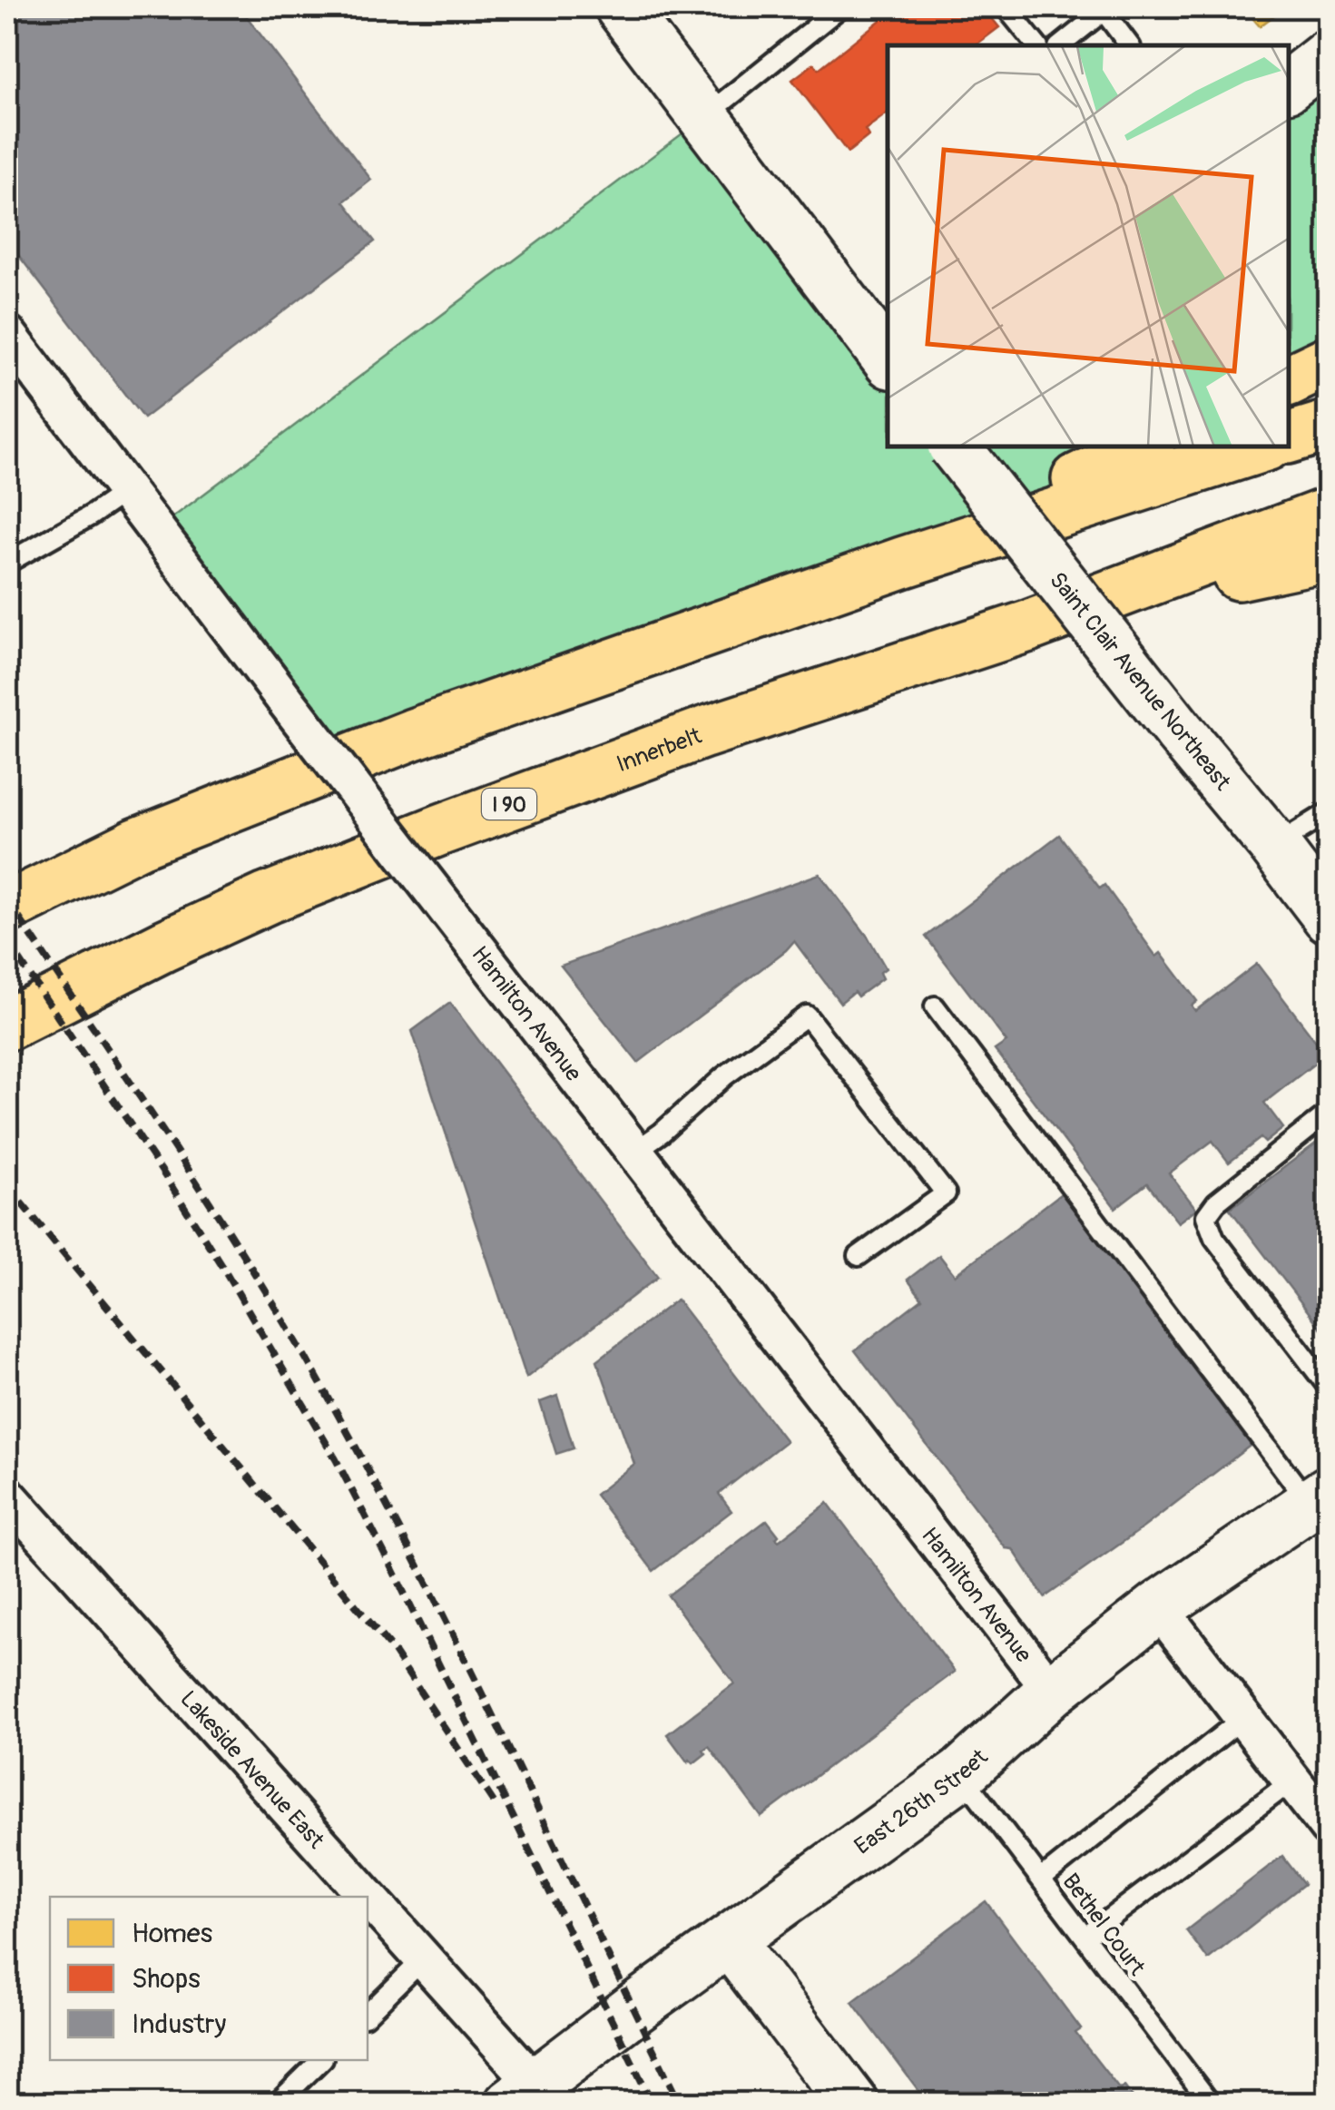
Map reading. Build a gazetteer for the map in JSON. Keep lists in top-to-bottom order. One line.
{"streets":{"highway":["Innerbelt","I 90"],"street":["Saint Clair Avenue Northeast","Hamilton Avenue","Lakeside Avenue East","East 26th Street"],"lane":["Bethel Court"]},"crossings":[["Hamilton Avenue","East 26th Street"],["Lakeside Avenue East","East 26th Street"],["East 26th Street","Bethel Court"]],"legend":["Homes","Shops","Industry"]}
